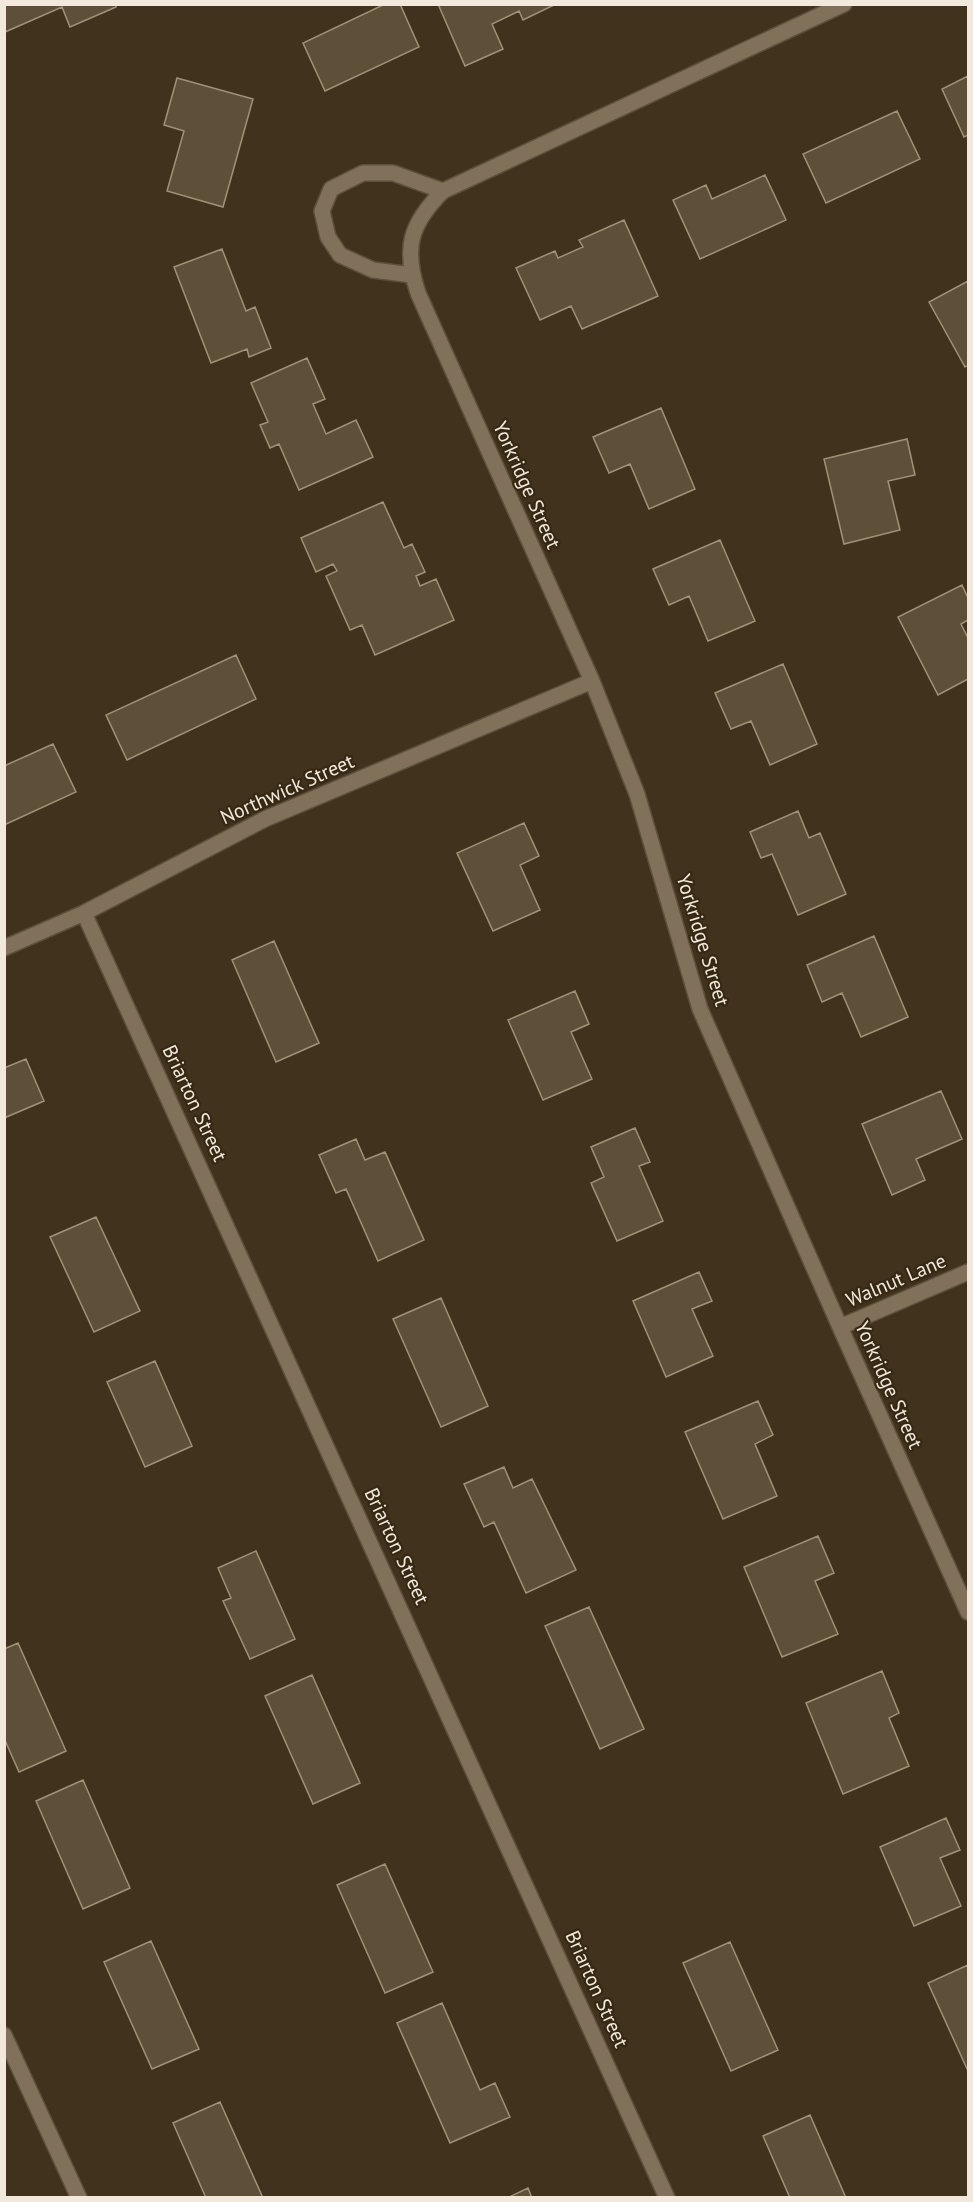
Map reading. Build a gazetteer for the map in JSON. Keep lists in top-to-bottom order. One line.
{"streets":{"street":["Yorkridge Street","Northwick Street","Briarton Street","Walnut Lane"]},"crossings":[["Yorkridge Street","Northwick Street"],["Yorkridge Street","Walnut Lane"],["Northwick Street","Briarton Street"]]}
